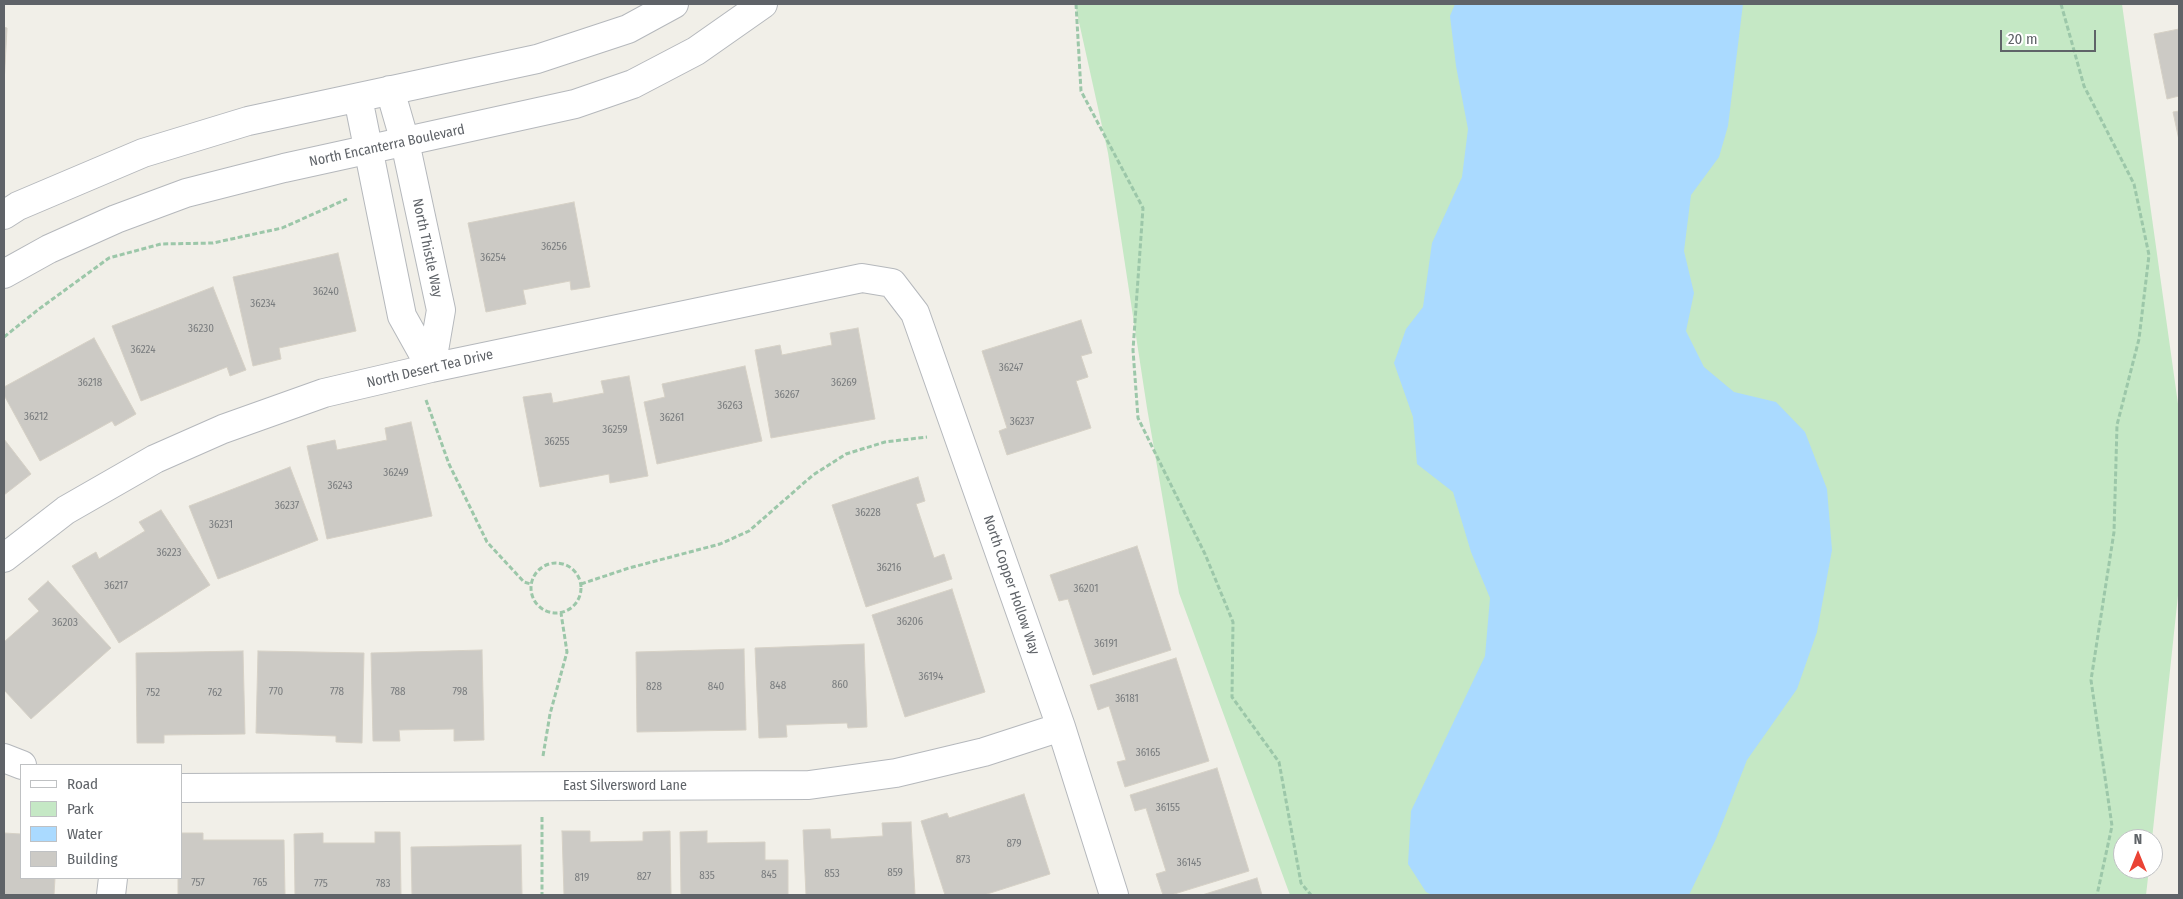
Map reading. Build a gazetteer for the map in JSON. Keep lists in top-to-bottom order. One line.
{"streets":{"street":["North Encanterra Boulevard","North Thistle Way","North Desert Tea Drive","North Copper Hollow Way","East Silversword Lane"]},"crossings":[["North Encanterra Boulevard","North Thistle Way"],["North Thistle Way","North Desert Tea Drive"],["North Desert Tea Drive","North Copper Hollow Way"],["North Copper Hollow Way","East Silversword Lane"]],"house_numbers":["36256","36254","36240","36234","36230","36224","36247","36218","36269","36267","36263","36212","36261","36237","36259","36255","36249","36243","36237","36228","36231","36223","36216","36217","36201","36206","36203","36191","36194","860","848","828","840","770","778","788","798","752","762","36181","36165","36155","879","873","36145","859","853","845","835","827","819","757","765","775","783"],"legend":["Road","Park","Water","Building"],"scale_bar":"20 m","north":"top"}
